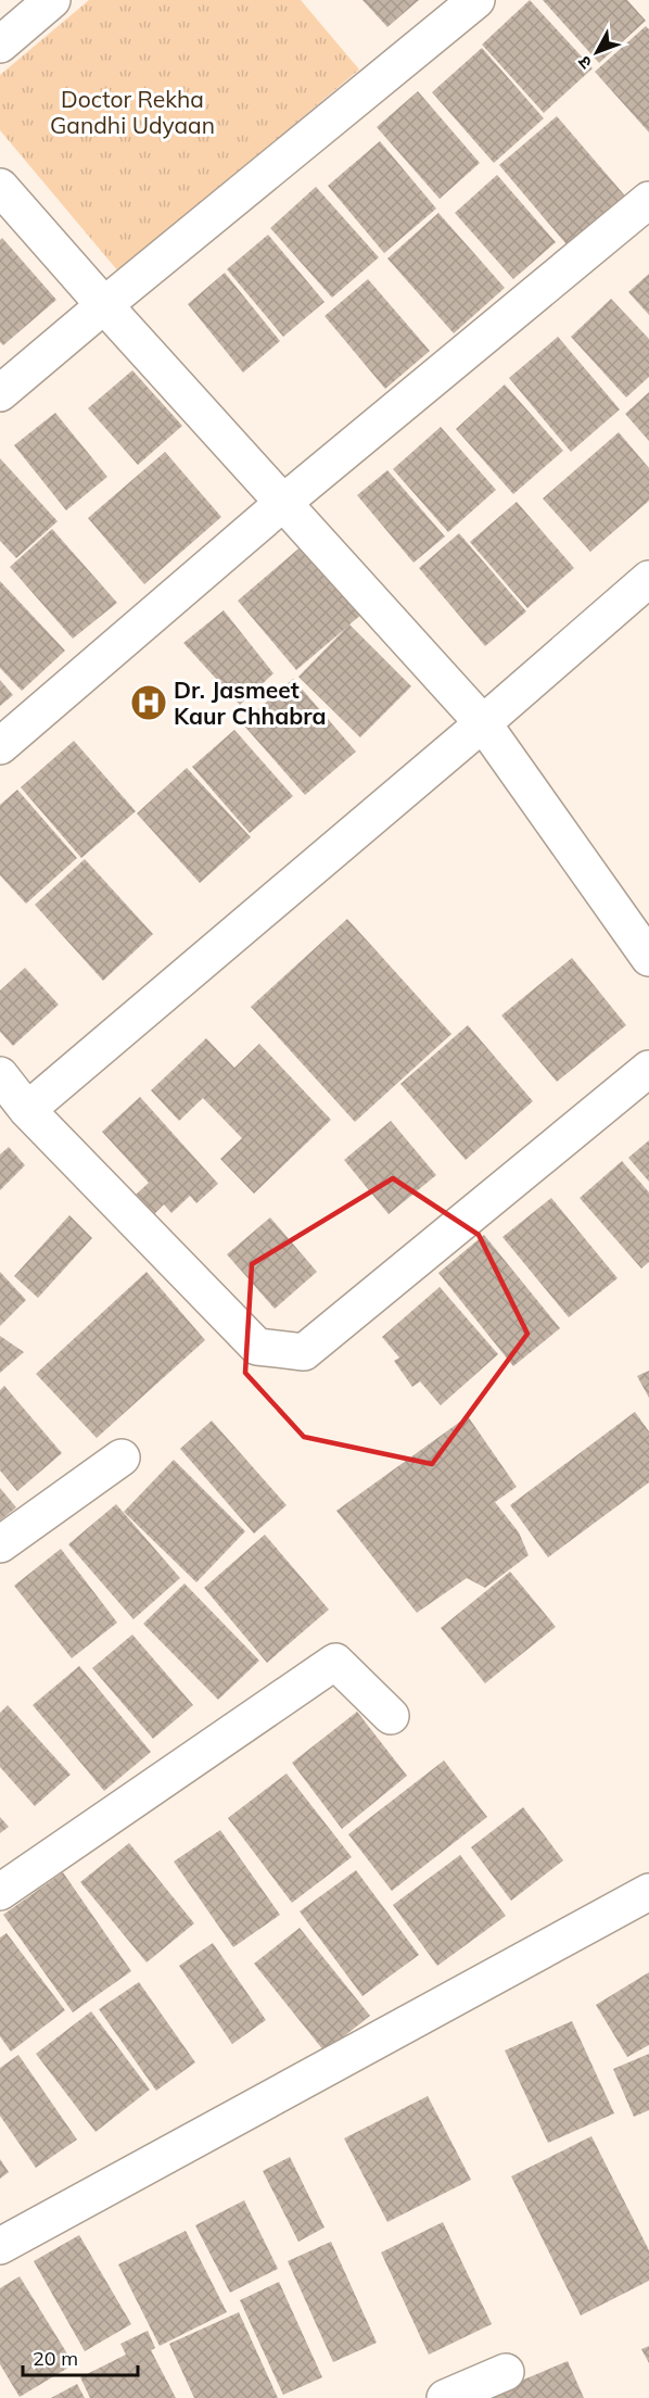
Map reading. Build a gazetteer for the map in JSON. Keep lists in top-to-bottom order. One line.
{"parks":["Doctor Rekha Gandhi Udyaan"],"places":{"hospital":["Dr. Jasmeet Kaur Chhabra"]},"scale_bar":"20 m","north":"bottom left"}
